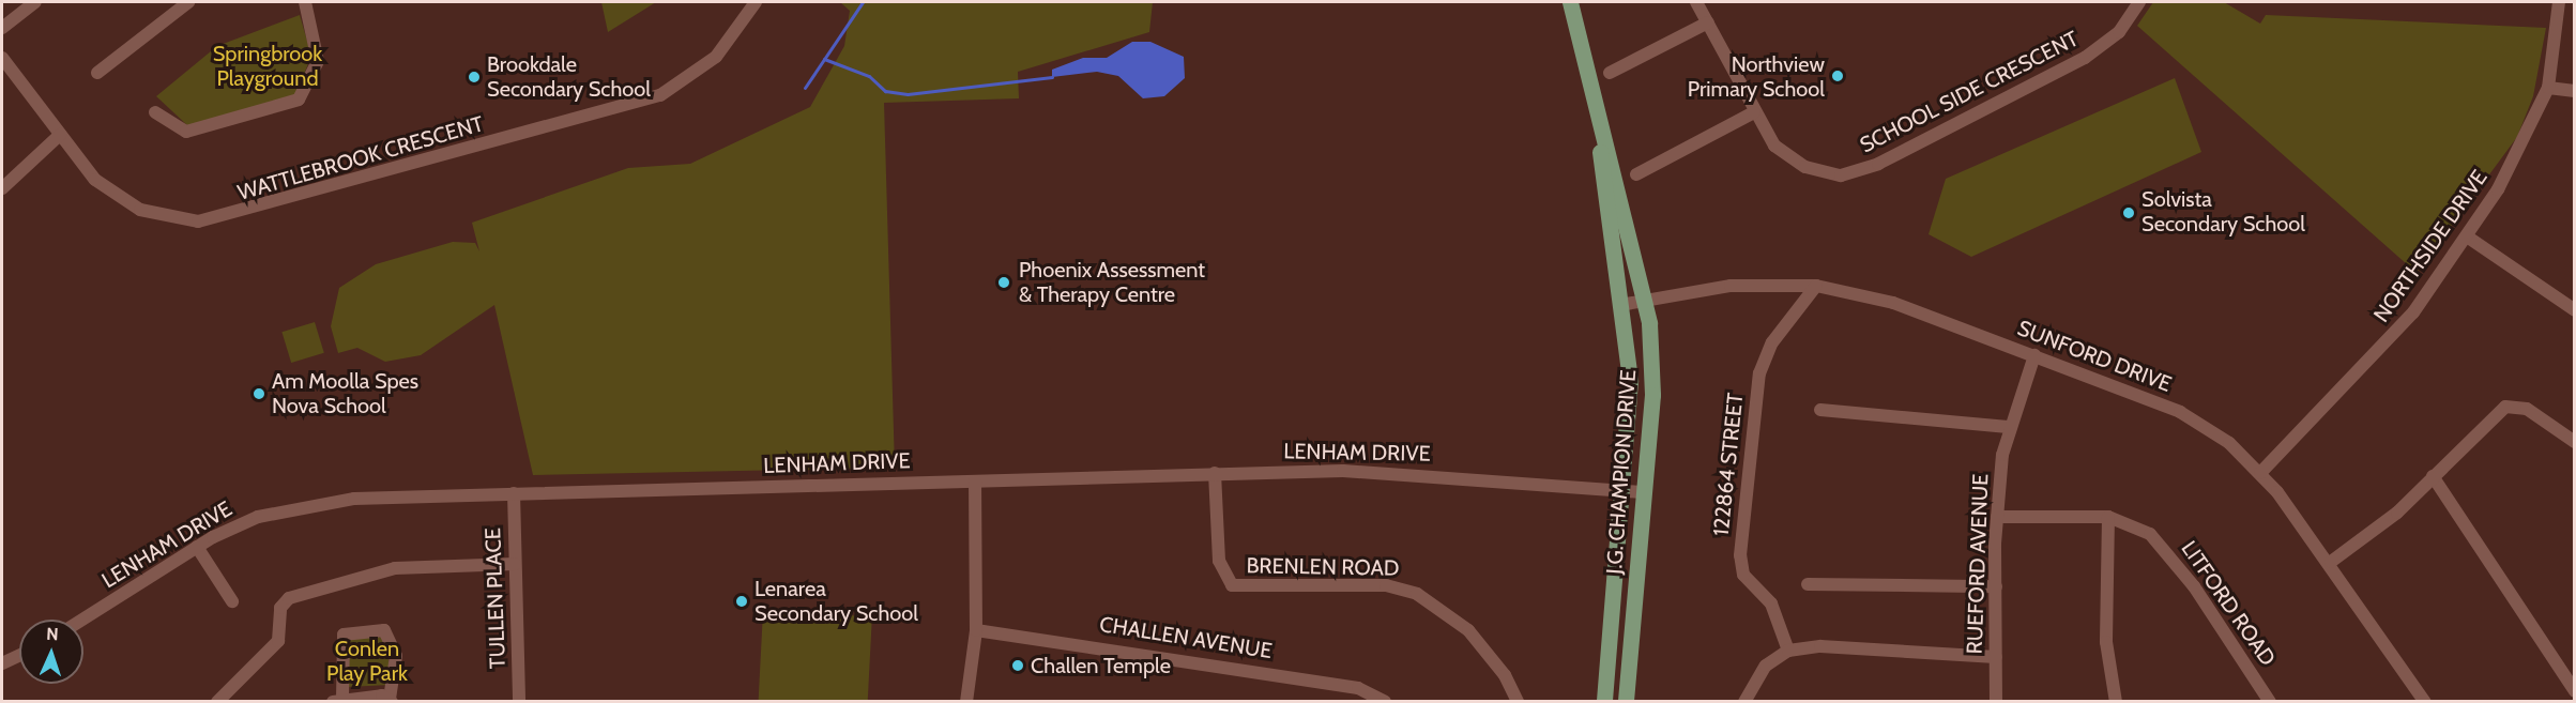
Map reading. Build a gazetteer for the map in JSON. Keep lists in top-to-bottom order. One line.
{"streets":{"main road":["J.G. CHAMPION DRIVE"],"street":["SCHOOL SIDE CRESCENT","WATTLEBROOK CRESCENT","NORTHSIDE DRIVE","SUNFORD DRIVE","LENHAM DRIVE","122864 STREET","RUEFORD AVENUE","BRENLEN ROAD","TULLEN PLACE","LITFORD ROAD","CHALLEN AVENUE"]},"crossings":[["NORTHSIDE DRIVE","SUNFORD DRIVE"],["SUNFORD DRIVE","122864 STREET"],["SUNFORD DRIVE","J.G. CHAMPION DRIVE"],["SUNFORD DRIVE","RUEFORD AVENUE"],["LENHAM DRIVE","J.G. CHAMPION DRIVE"],["LENHAM DRIVE","BRENLEN ROAD"],["LENHAM DRIVE","TULLEN PLACE"],["RUEFORD AVENUE","LITFORD ROAD"]],"parks":["Springbrook Playground","Conlen Play Park"],"places":["Northview Primary School","Brookdale Secondary School","Solvista Secondary School","Phoenix Assessment & Therapy Centre","Am Moolla Spes Nova School","Lenarea Secondary School","Challen Temple"],"north":"top"}
